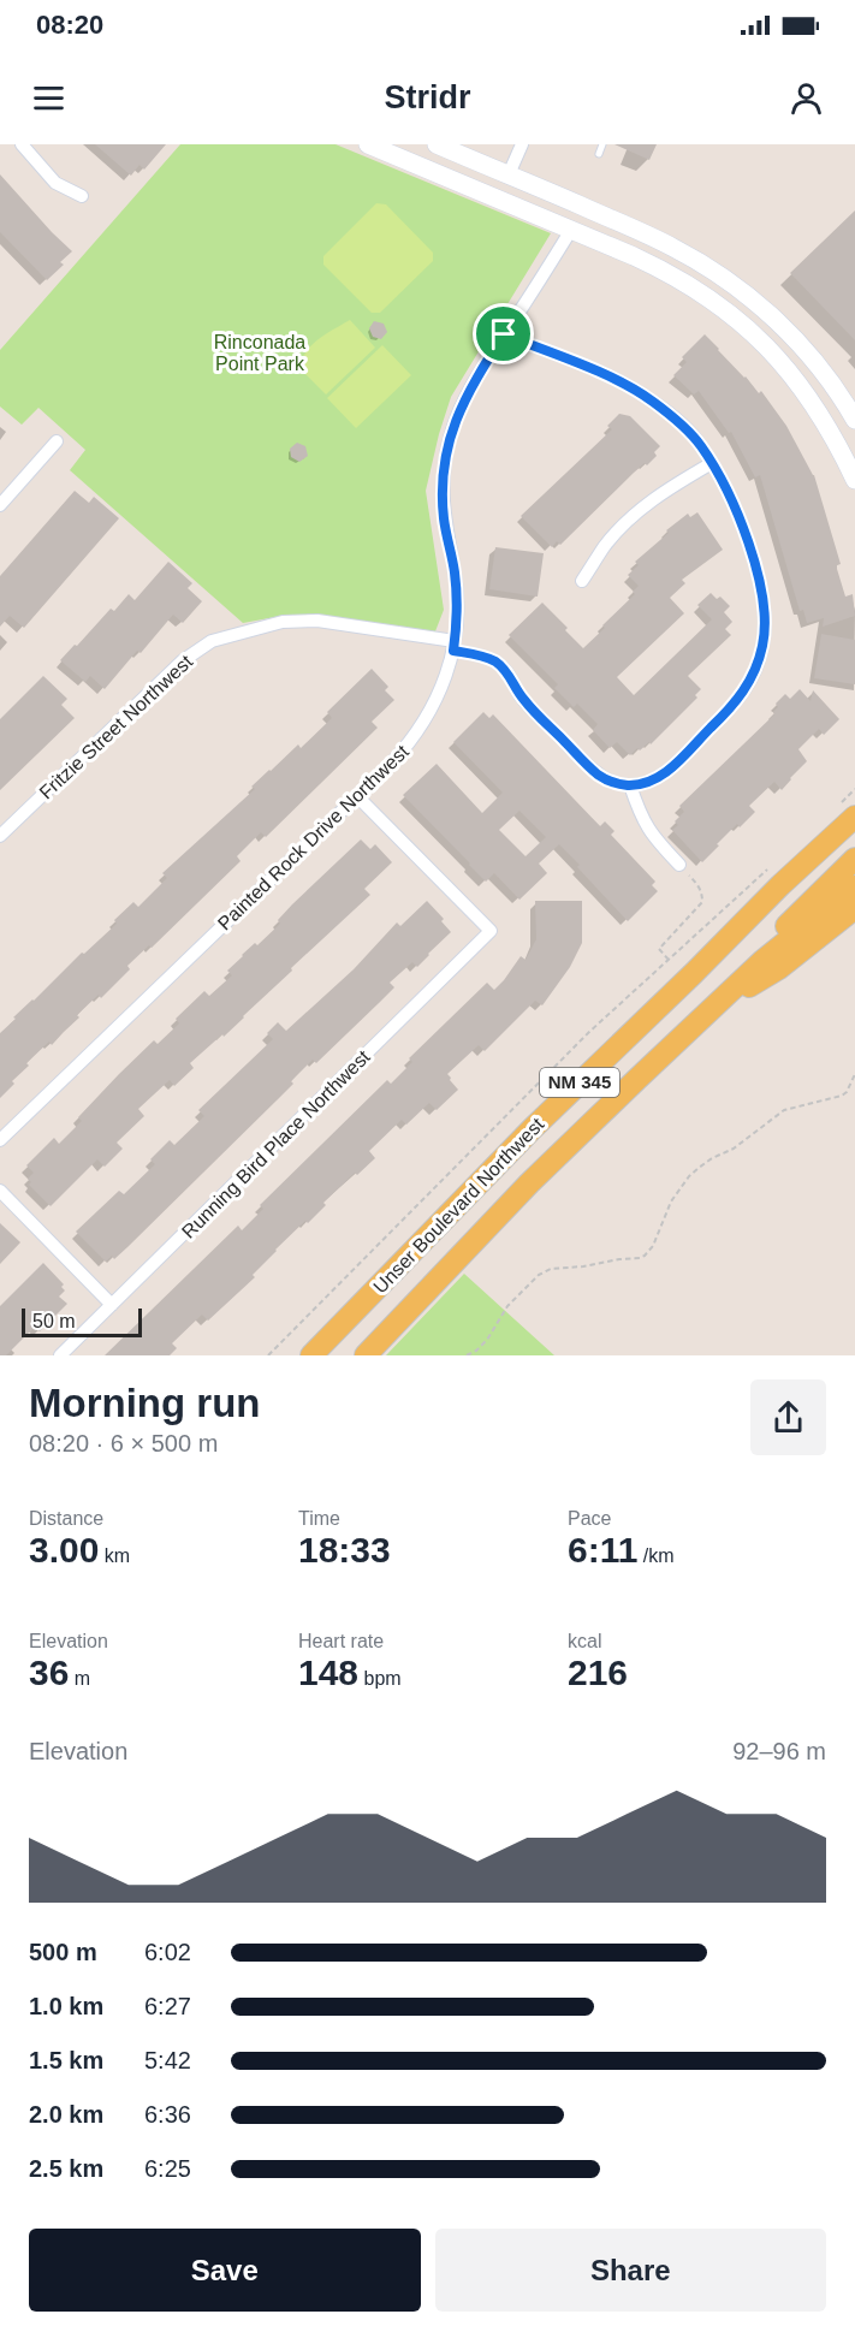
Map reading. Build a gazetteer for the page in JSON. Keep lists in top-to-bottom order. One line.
{"streets":{"main road":["NM 345","Unser Boulevard Northwest"],"street":["Fritzie Street Northwest","Painted Rock Drive Northwest","Running Bird Place Northwest"]},"crossings":[["Fritzie Street Northwest","Painted Rock Drive Northwest"],["Painted Rock Drive Northwest","Running Bird Place Northwest"]],"parks":["Rinconada Point Park"],"scale_bar":"50 m","page":{"status":"08:20","header":"Stridr","scale":"50 m","heading":["Morning run","08:20 · 6 × 500 m"],"stats":[["Distance","3.00 km"],["Time","18:33"],["Pace","6:11 /km"],["Elevation","36 m"],["Heart rate","148 bpm"],["kcal","216"]],"chart":["Elevation","92–96 m"],"list":[{"name":"500 m","note":"6:02"},{"name":"1.0 km","note":"6:27"},{"name":"1.5 km","note":"5:42"},{"name":"2.0 km","note":"6:36"},{"name":"2.5 km","note":"6:25"}],"buttons":["Save","Share"]}}
